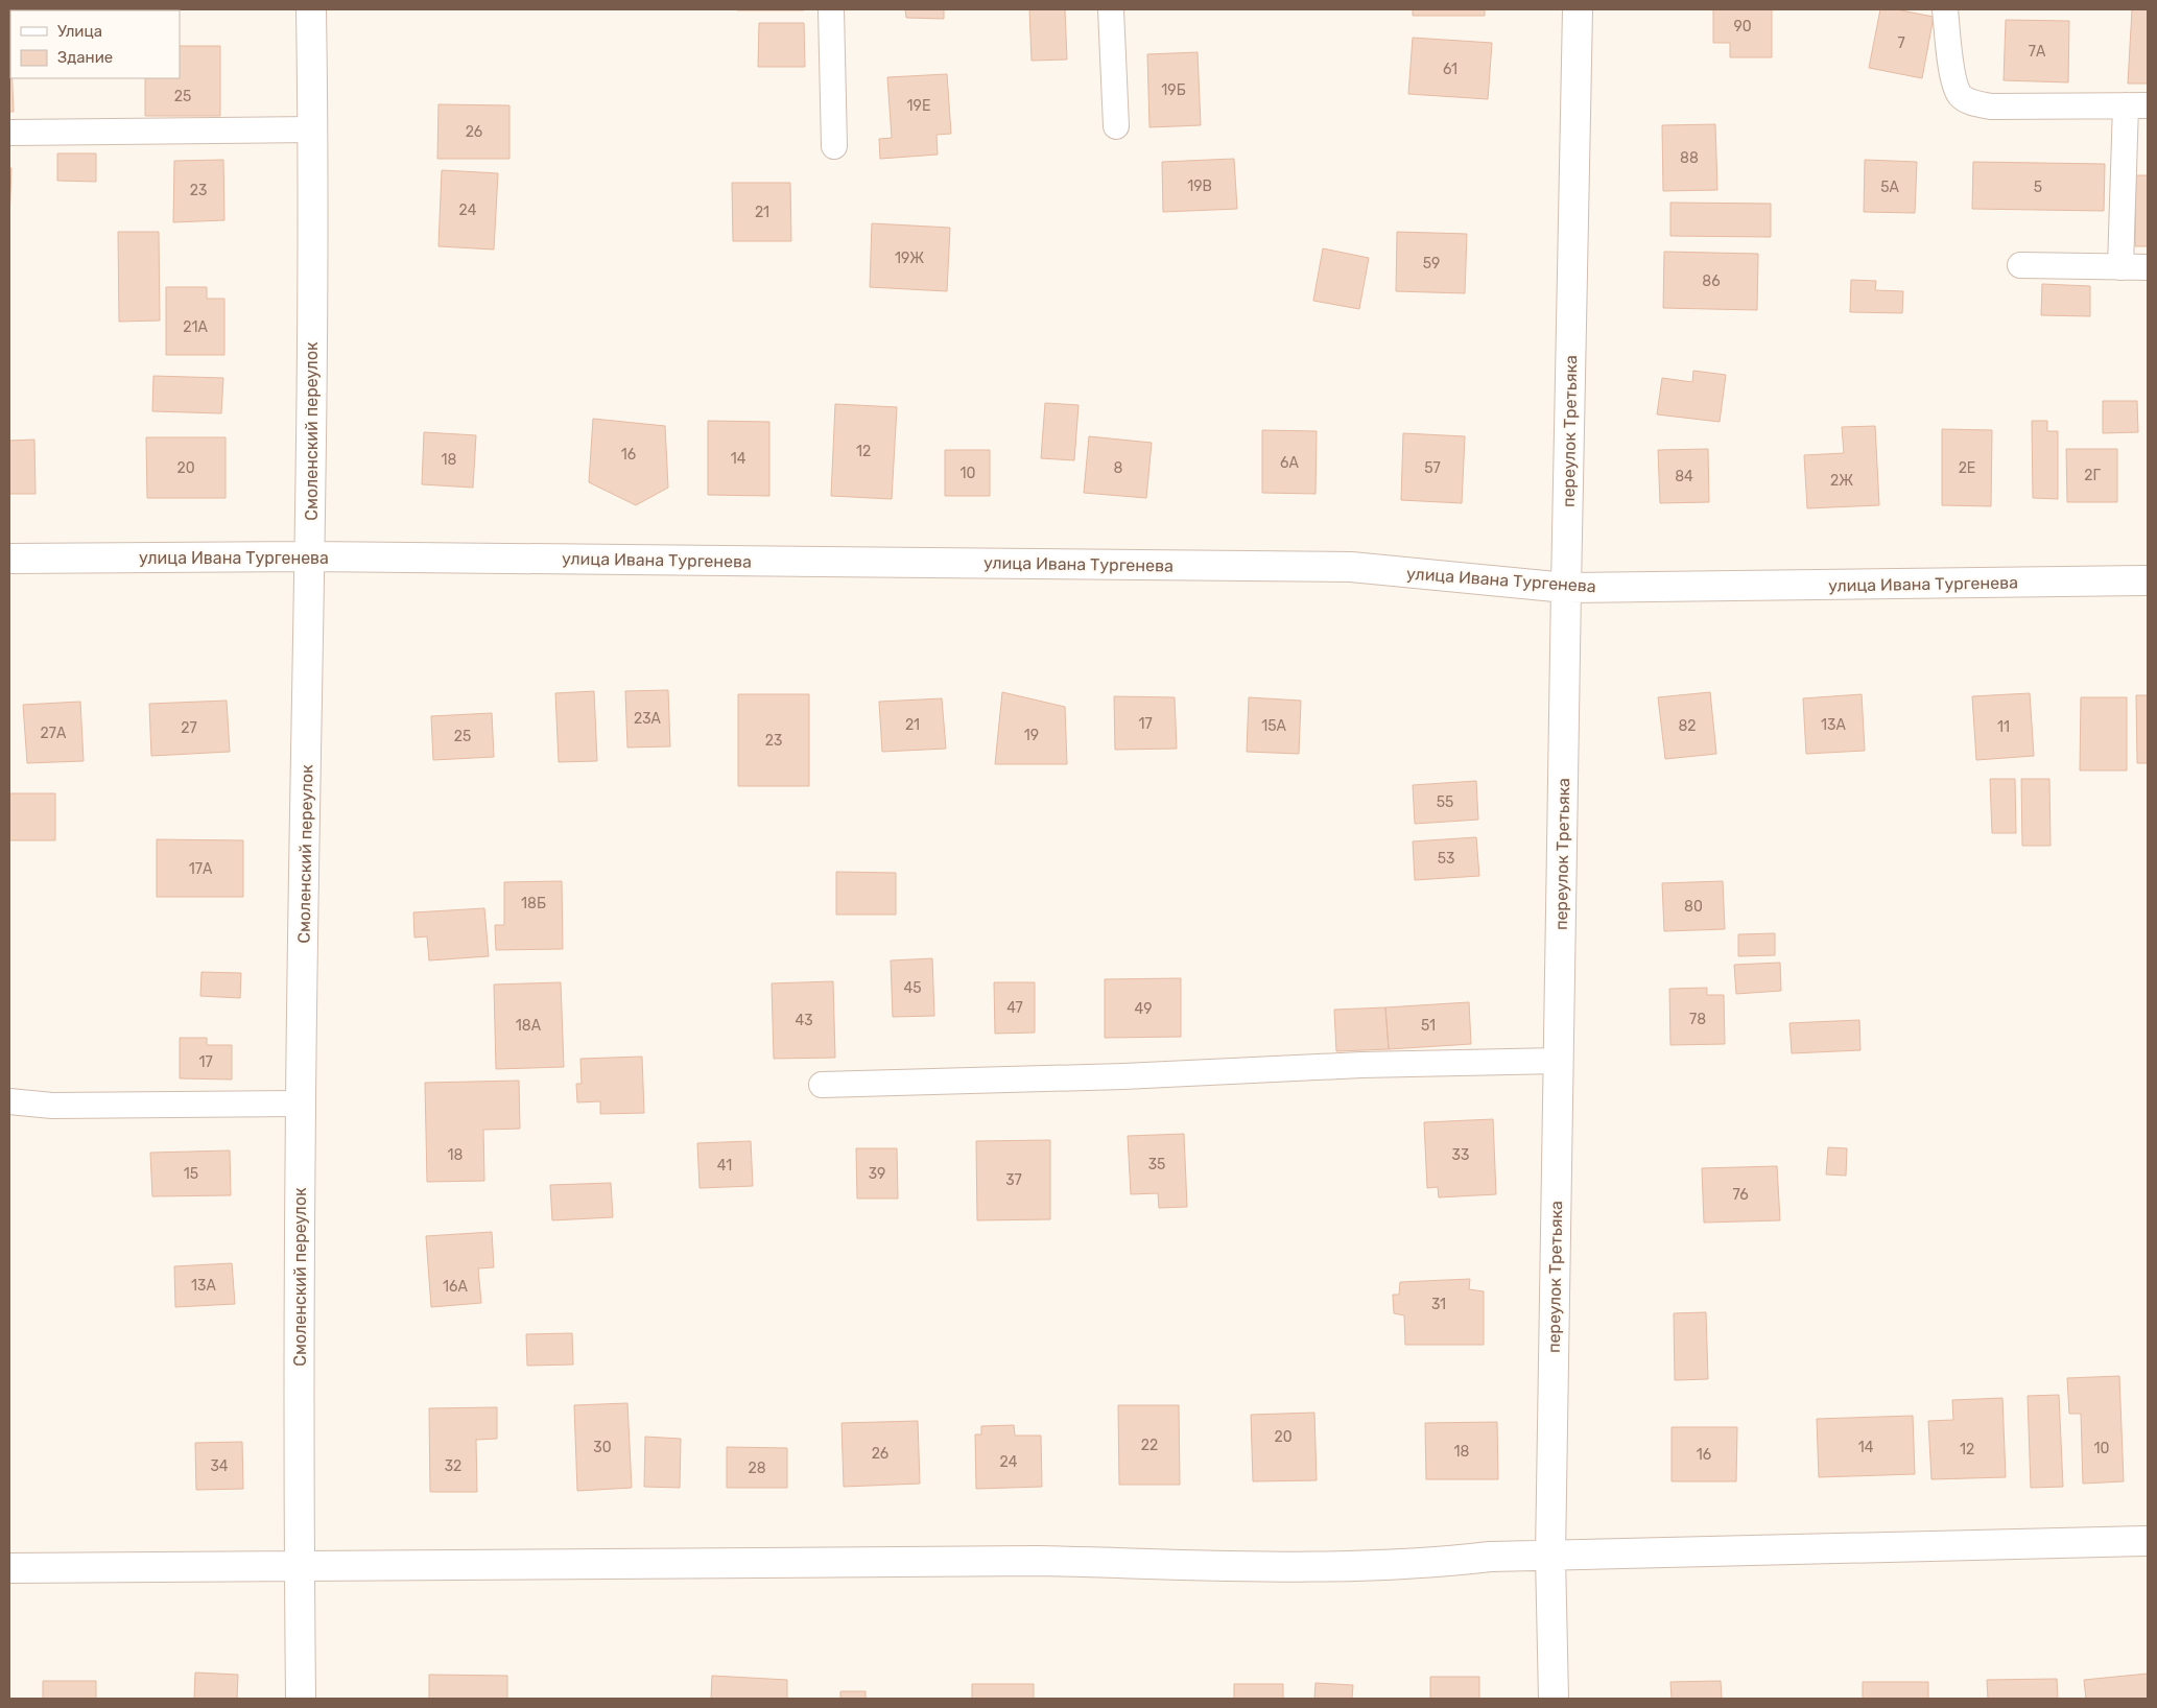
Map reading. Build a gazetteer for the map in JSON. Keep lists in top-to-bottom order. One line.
{"streets":{"street":["Смоленский переулок","переулок Третьяка","улица Ивана Тургенева"]},"crossings":[["Смоленский переулок","улица Ивана Тургенева"],["переулок Третьяка","улица Ивана Тургенева"]],"house_numbers":["90","7","7А","61","19Б","25","19Е","26","88","19В","5А","5","23","24","21","19Ж","59","86","21А","12","16","14","18","6А","20","8","57","2Е","10","2Г","84","2Ж","23А","17","21","13А","15А","82","11","27","27А","19","25","23","55","53","17А","18Б","80","45","47","49","78","43","18А","51","17","18","33","35","41","15","39","37","76","13А","16А","31","20","22","30","14","10","12","18","26","16","24","34","32","28"],"legend":["Улица","Здание"]}
